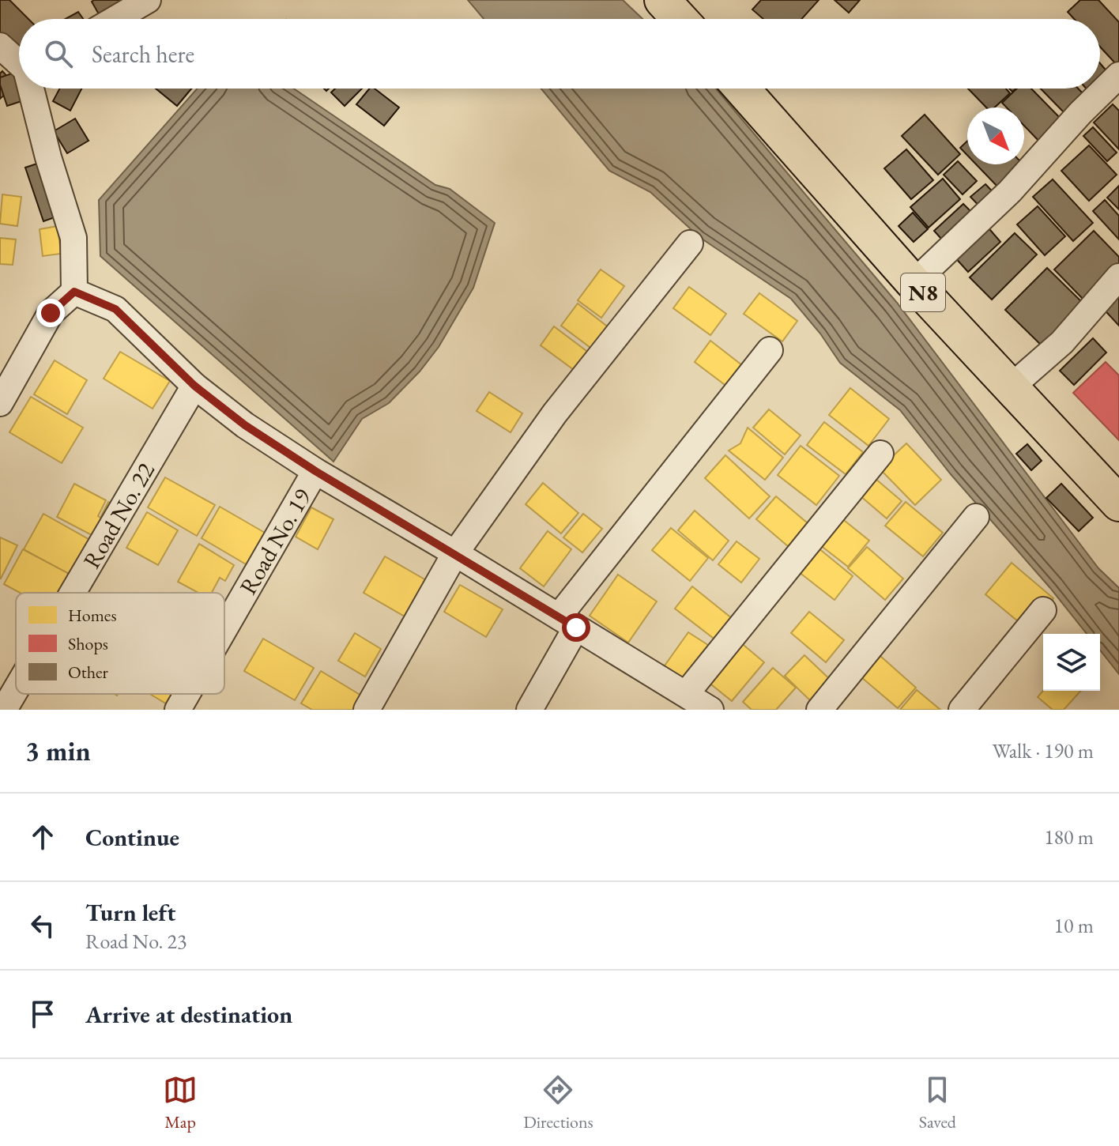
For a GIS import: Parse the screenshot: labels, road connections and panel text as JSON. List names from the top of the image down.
{
  "streets": {
    "highway": ["N8"],
    "street": ["Road No. 22", "Road No. 19"]
  },
  "legend": ["Homes", "Shops", "Other"],
  "north": "bottom right",
  "page": {
    "search": "Search here",
    "heading": ["3 min", "Walk · 190 m"],
    "list": [
      ["Continue", "180 m"],
      ["Turn left", "Road No. 23", "10 m"],
      "Arrive at destination"
    ],
    "nav": ["Map", "Directions", "Saved"]
  }
}
